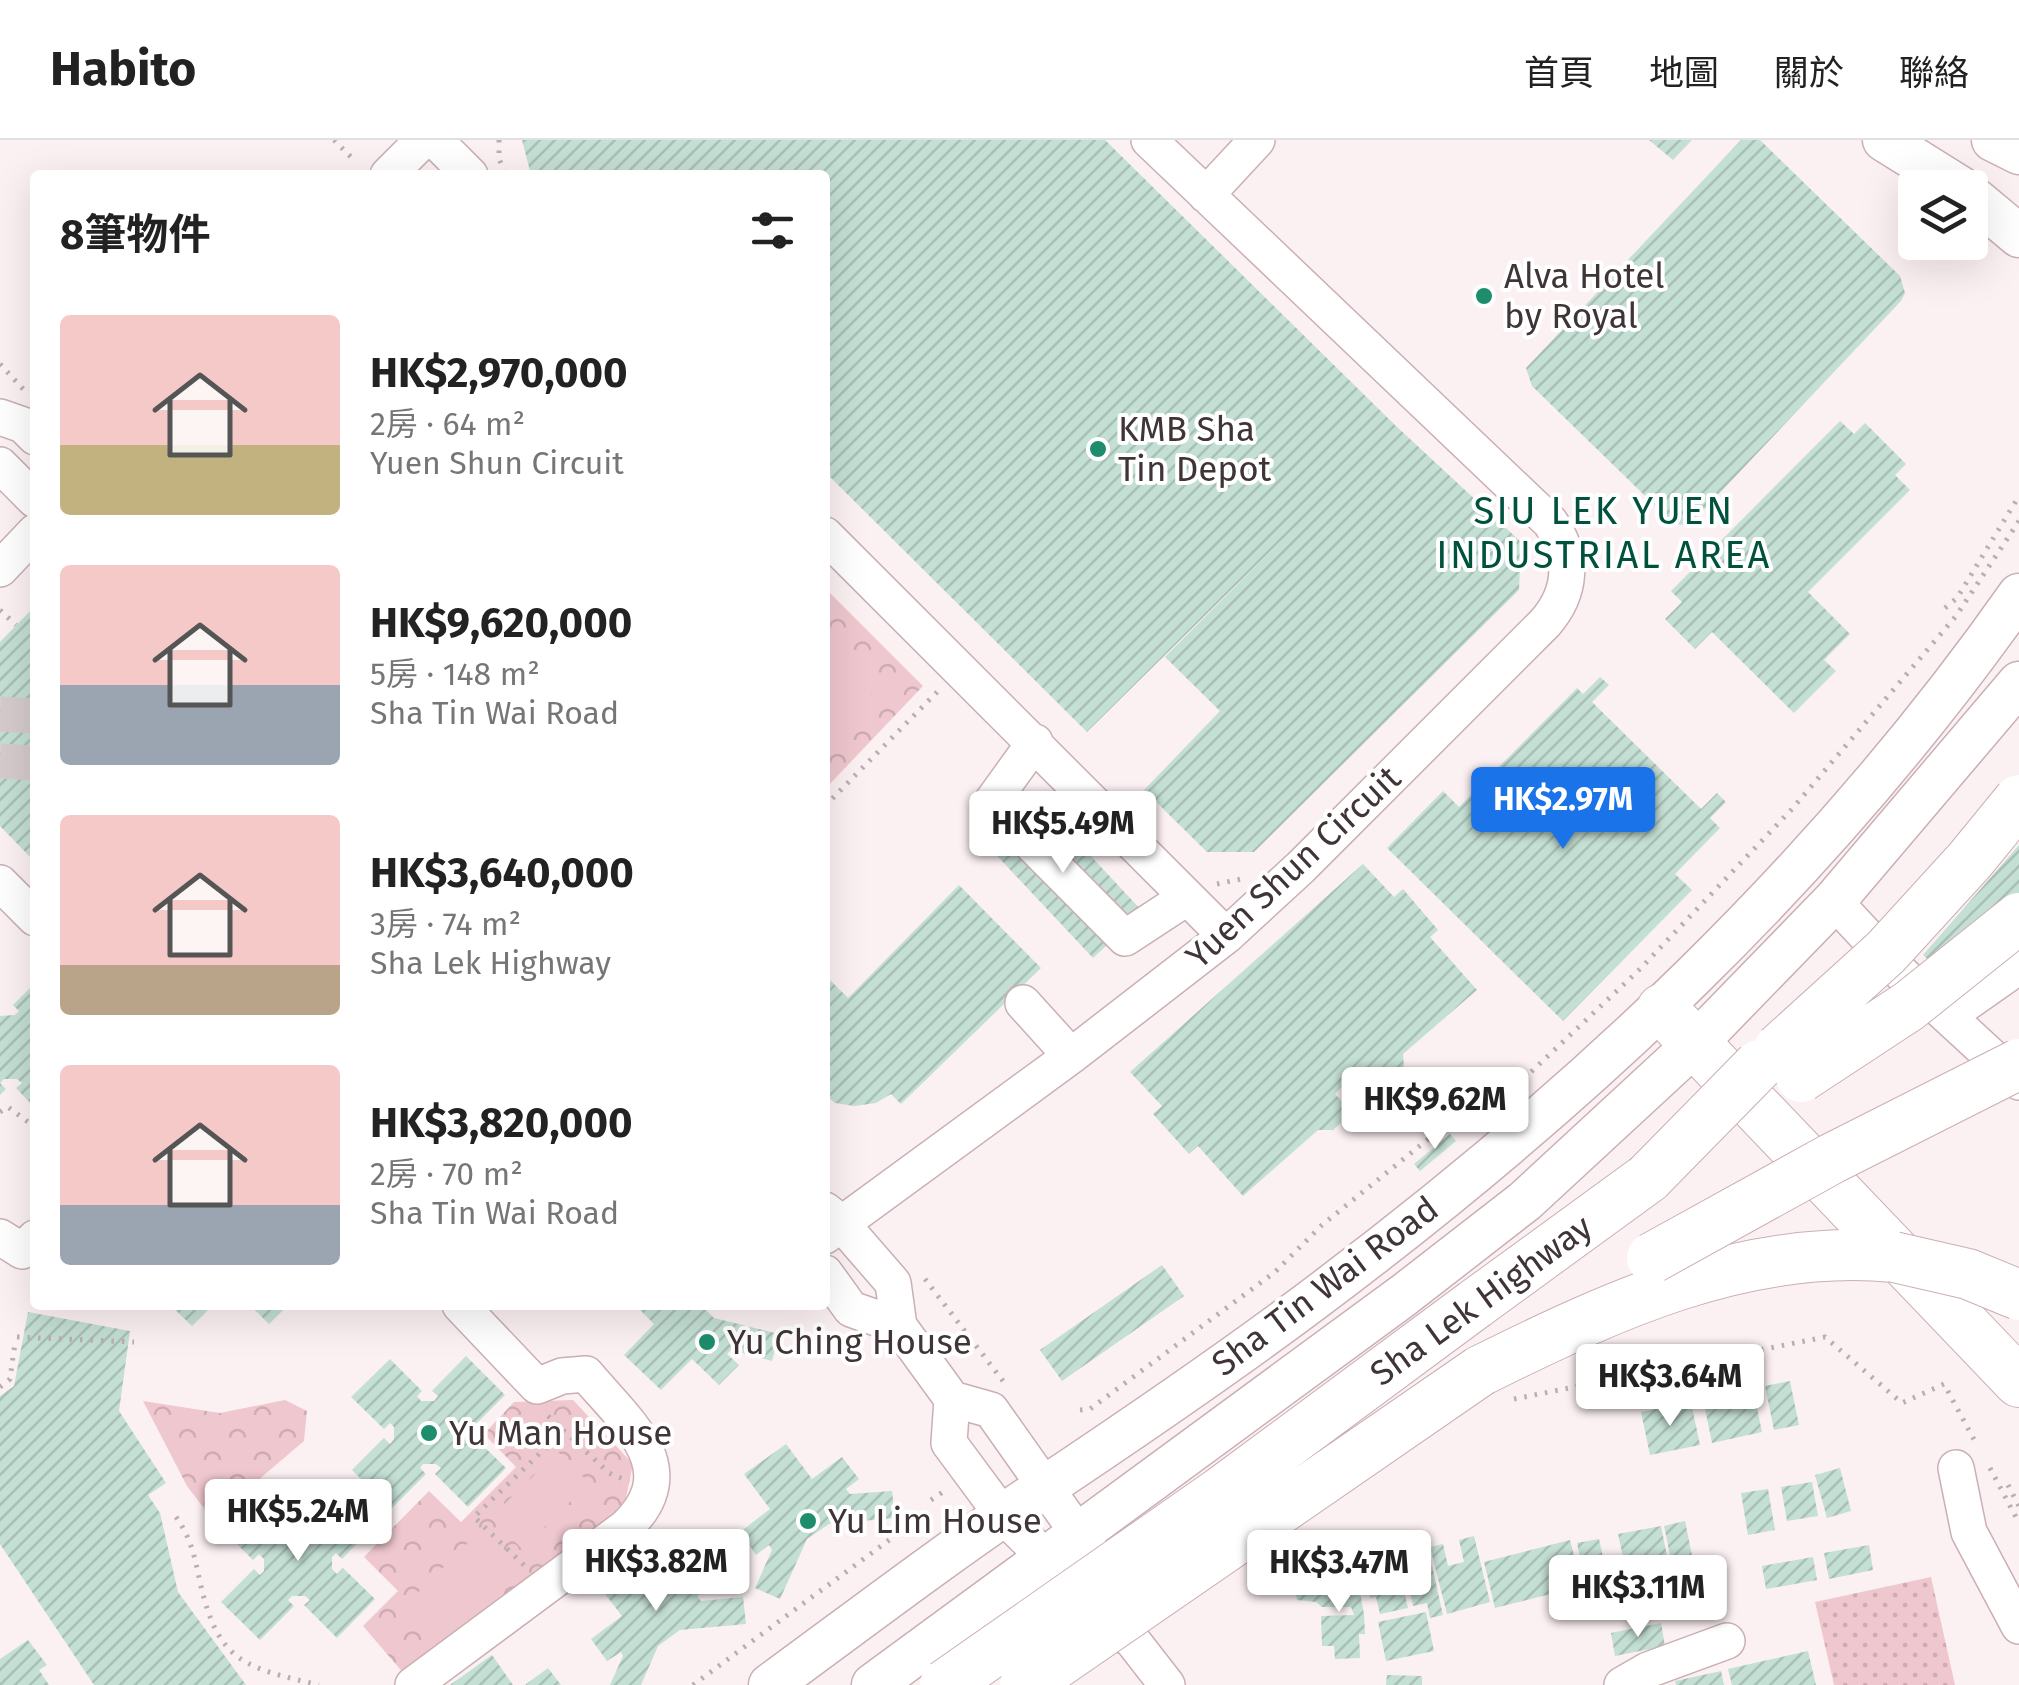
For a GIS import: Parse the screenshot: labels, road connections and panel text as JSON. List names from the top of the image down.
{
  "streets": {
    "highway": ["Sha Lek Highway"],
    "main road": ["Sha Tin Wai Road"],
    "street": ["Yuen Shun Circuit"]
  },
  "districts": ["SIU LEK YUEN INDUSTRIAL AREA"],
  "places": [
    "Alva Hotel by Royal",
    "KMB Sha Tin Depot",
    "Yu Ching House",
    "Yu Man House",
    "Yu Lim House"
  ],
  "page": {
    "header": "Habito",
    "nav": [
      "首頁",
      "地圖",
      "關於",
      "聯絡"
    ],
    "heading": "8筆物件",
    "list": [
      {
        "name": "HK$2,970,000",
        "note": "2房 · 64 m² · Yuen Shun Circuit"
      },
      {
        "name": "HK$9,620,000",
        "note": "5房 · 148 m² · Sha Tin Wai Road"
      },
      {
        "name": "HK$3,640,000",
        "note": "3房 · 74 m² · Sha Lek Highway"
      },
      {
        "name": "HK$3,820,000",
        "note": "2房 · 70 m² · Sha Tin Wai Road"
      }
    ],
    "price": [
      "HK$2.97M",
      "HK$5.49M",
      "HK$9.62M",
      "HK$3.64M",
      "HK$5.24M",
      "HK$3.82M",
      "HK$3.47M",
      "HK$3.11M"
    ]
  }
}
